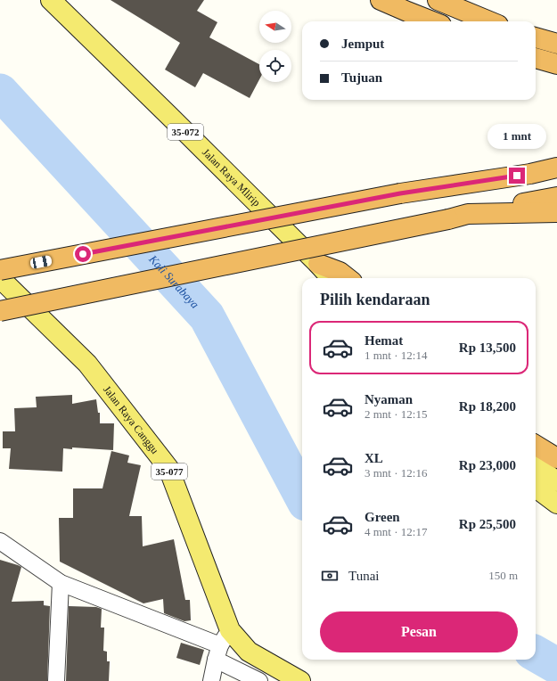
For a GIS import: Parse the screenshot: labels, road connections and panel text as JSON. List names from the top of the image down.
{
  "streets": {
    "main road": [
      "35-072",
      "Jalan Raya Mlirip",
      "Jalan Raya Canggu",
      "35-077"
    ]
  },
  "water": ["Kali Surabaya"],
  "north": "left",
  "page": {
    "banner": ["Jemput", "Tujuan"],
    "bubble": "1 mnt",
    "heading": "Pilih kendaraan",
    "list": [
      {
        "name": "Hemat",
        "note": "1 mnt · 12:14",
        "value": "Rp 13,500"
      },
      {
        "name": "Nyaman",
        "note": "2 mnt · 12:15",
        "value": "Rp 18,200"
      },
      {
        "name": "XL",
        "note": "3 mnt · 12:16",
        "value": "Rp 23,000"
      },
      {
        "name": "Green",
        "note": "4 mnt · 12:17",
        "value": "Rp 25,500"
      }
    ],
    "pay": ["Tunai", "150 m"],
    "buttons": "Pesan"
  }
}
